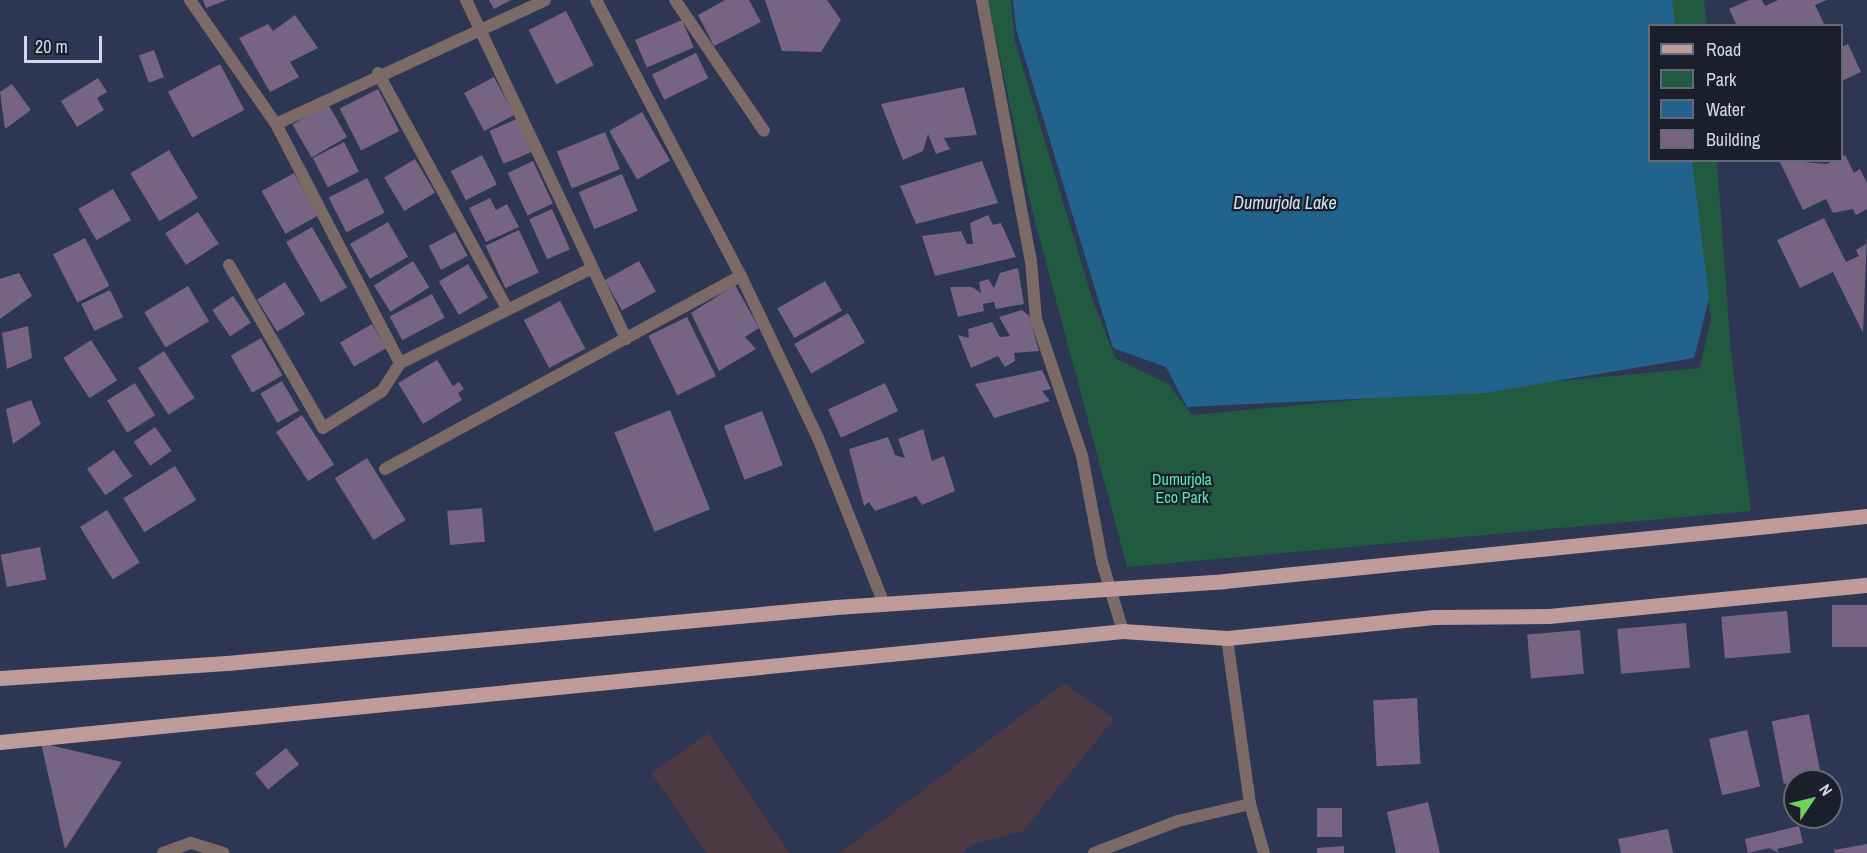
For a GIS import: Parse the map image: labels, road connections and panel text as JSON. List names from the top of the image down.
{
  "water": ["Dumurjola Lake"],
  "parks": ["Dumurjola Eco Park"],
  "legend": [
    "Road",
    "Park",
    "Water",
    "Building"
  ],
  "scale_bar": "20 m",
  "north": "top right"
}
